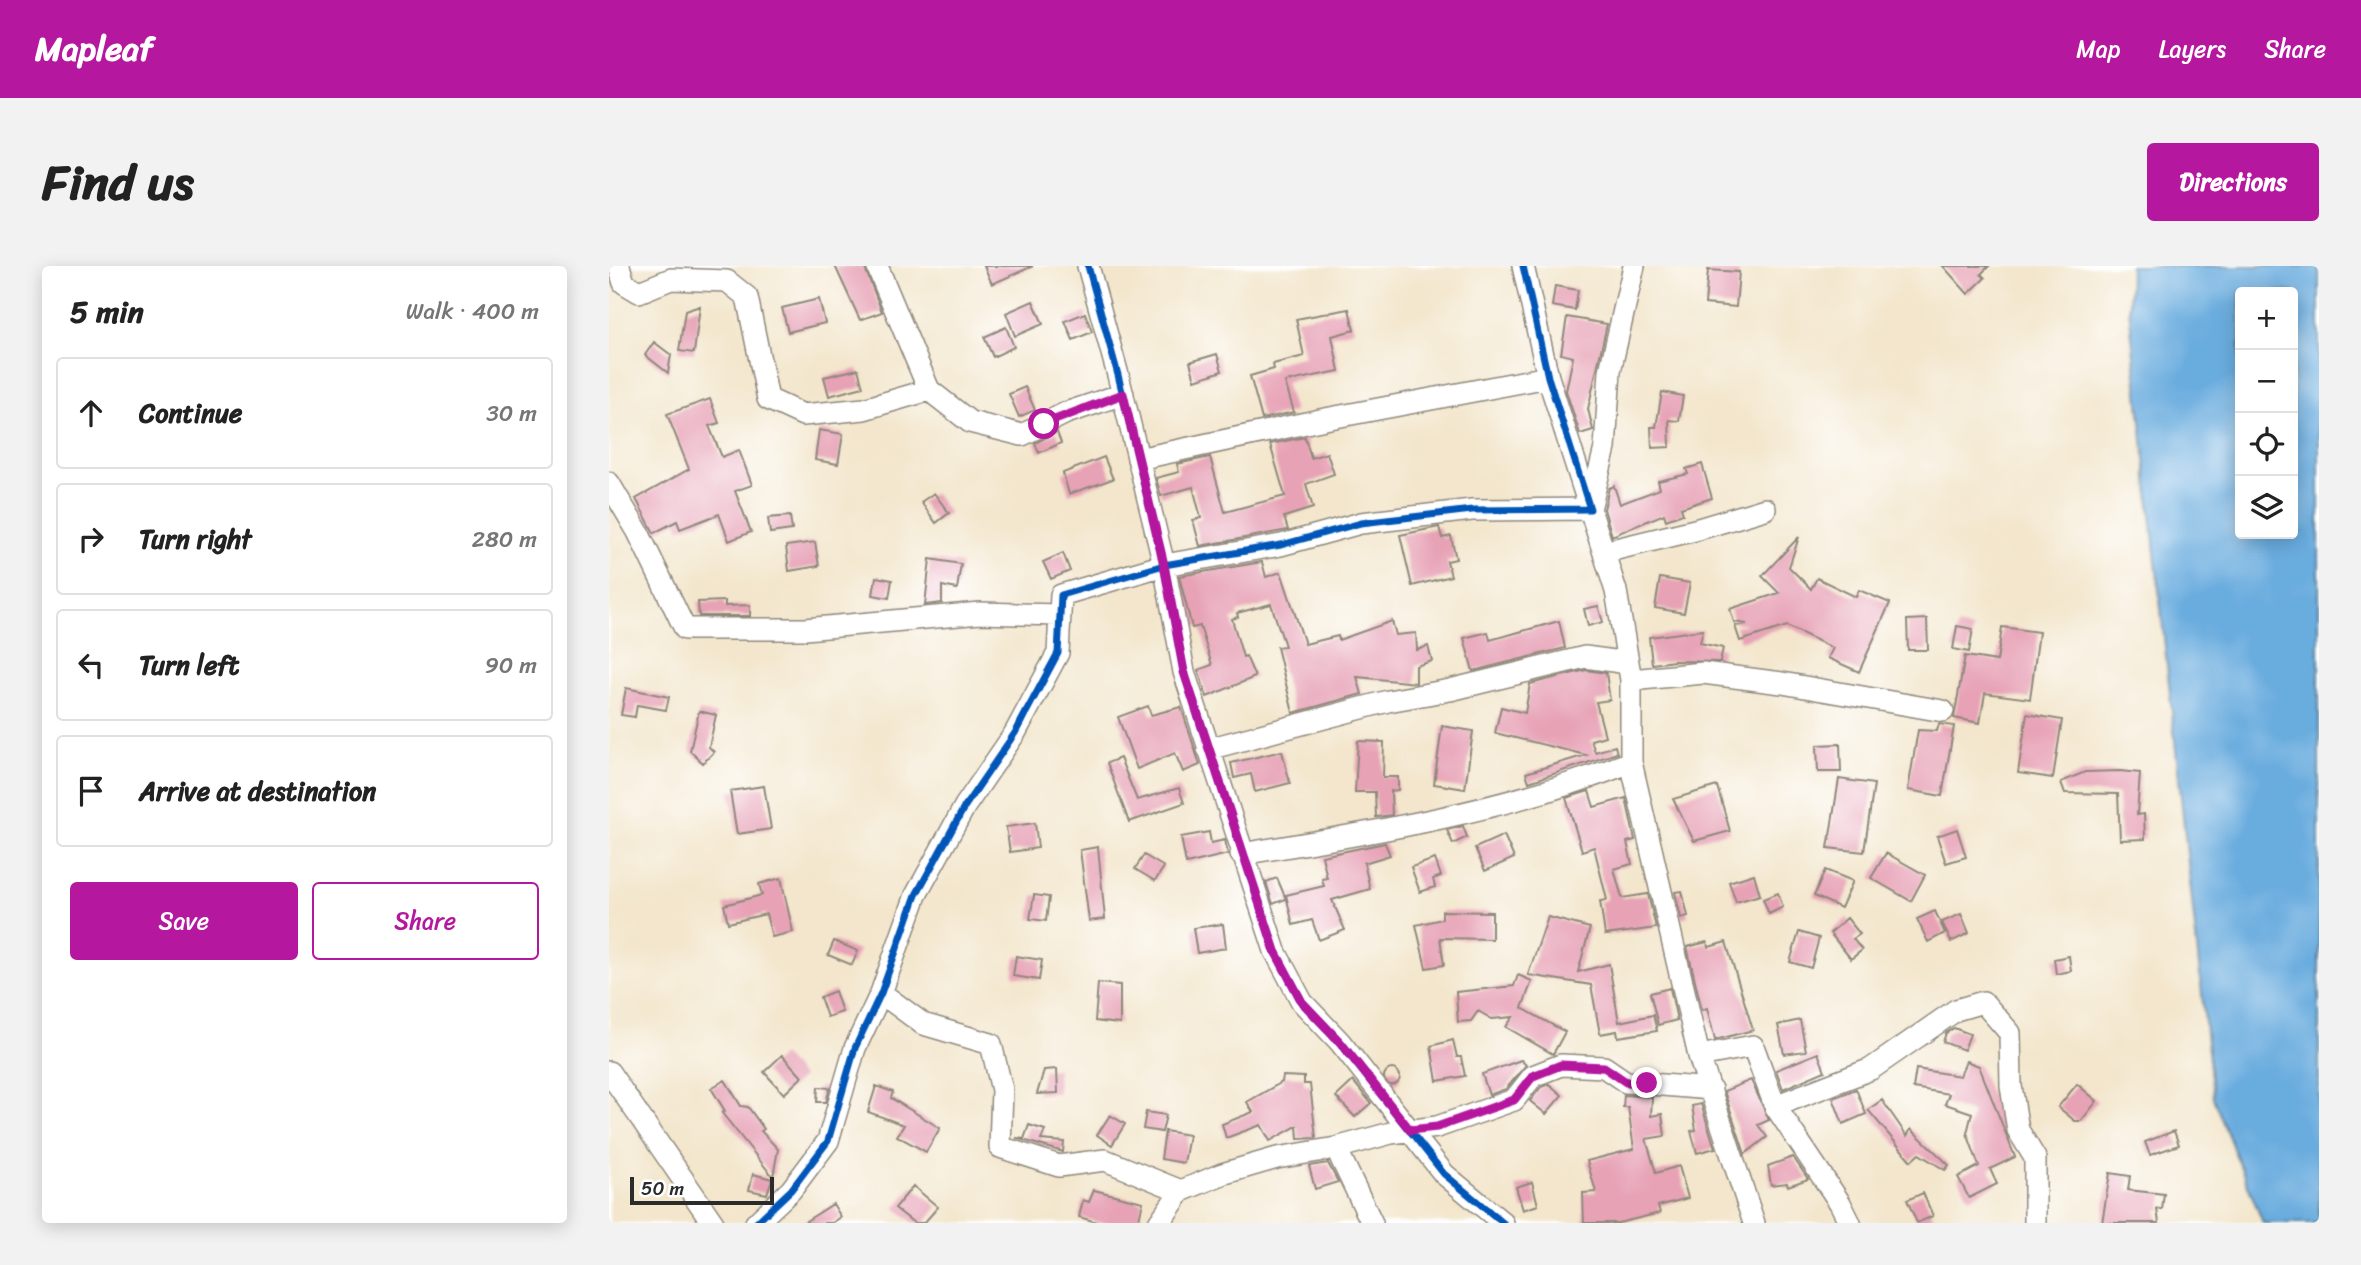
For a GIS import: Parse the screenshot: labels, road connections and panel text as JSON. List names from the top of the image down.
{
  "scale_bar": "50 m",
  "page": {
    "header": "Mapleaf",
    "nav": ["Map", "Layers", "Share"],
    "title": "Find us",
    "buttons": [
      "Directions",
      ["Save", "Share"]
    ],
    "heading": ["5 min", "Walk · 400 m"],
    "map_buttons": ["+", "−"],
    "list": [
      ["Continue", "30 m"],
      ["Turn right", "280 m"],
      ["Turn left", "90 m"],
      "Arrive at destination"
    ],
    "scale": "50 m"
  }
}
